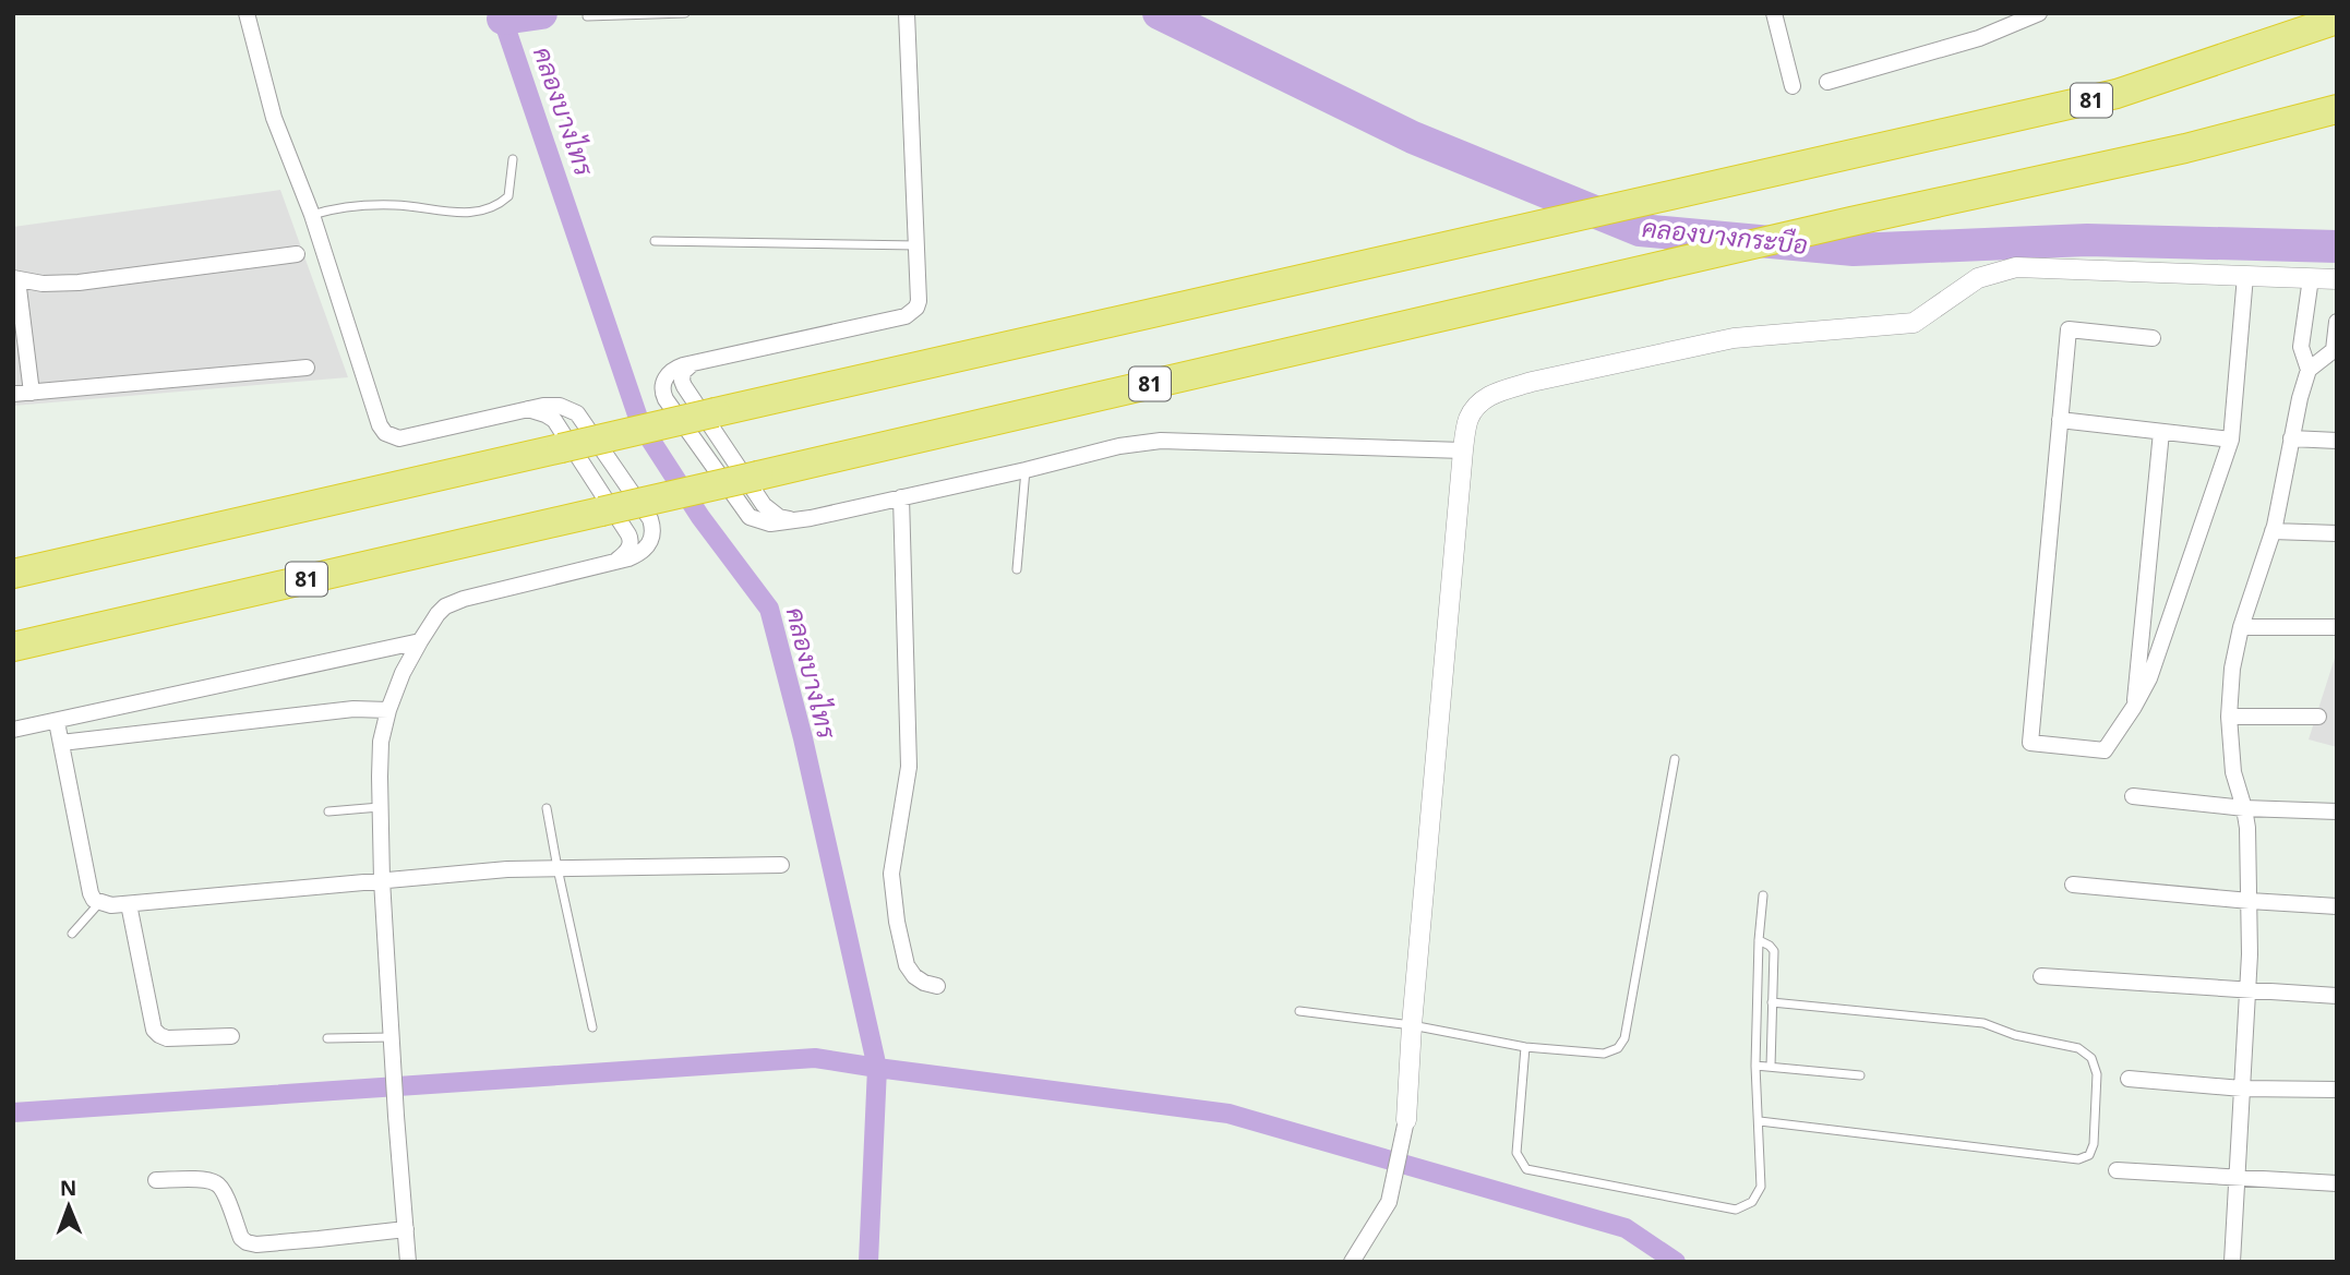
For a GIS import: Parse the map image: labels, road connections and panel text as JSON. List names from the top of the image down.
{
  "streets": {
    "highway": ["81"]
  },
  "water": ["คลองบางไทร", "คลองบางกระบือ"],
  "north": "top"
}
